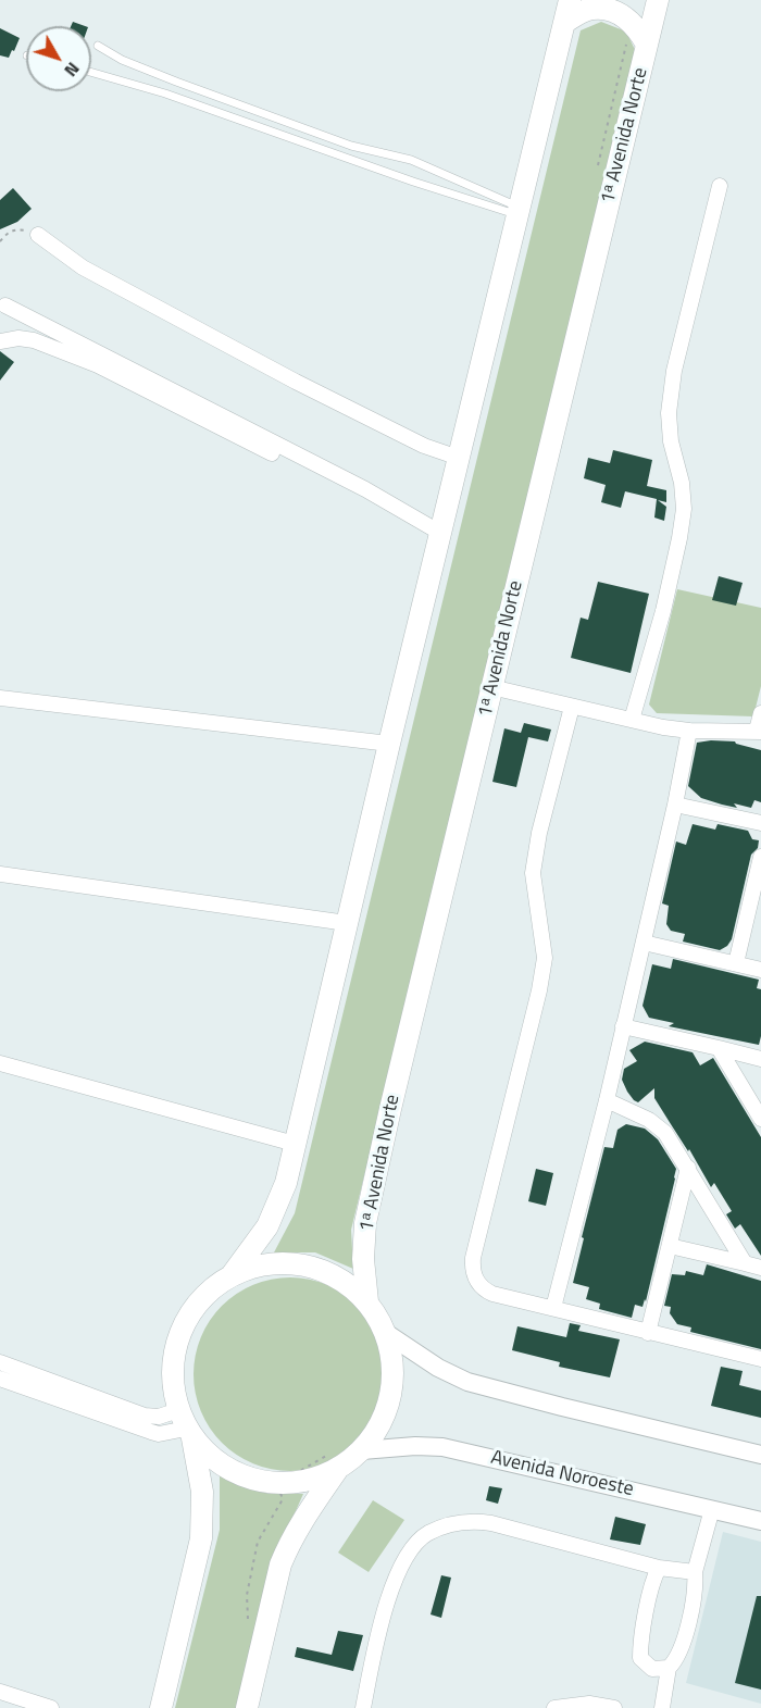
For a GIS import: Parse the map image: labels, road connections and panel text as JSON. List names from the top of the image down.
{
  "streets": {
    "main road": ["1ᵃ Avenida Norte"],
    "street": ["Avenida Noroeste"]
  },
  "crossings": [
    ["1ᵃ Avenida Norte", "Avenida Noroeste"]
  ],
  "north": "bottom right"
}
